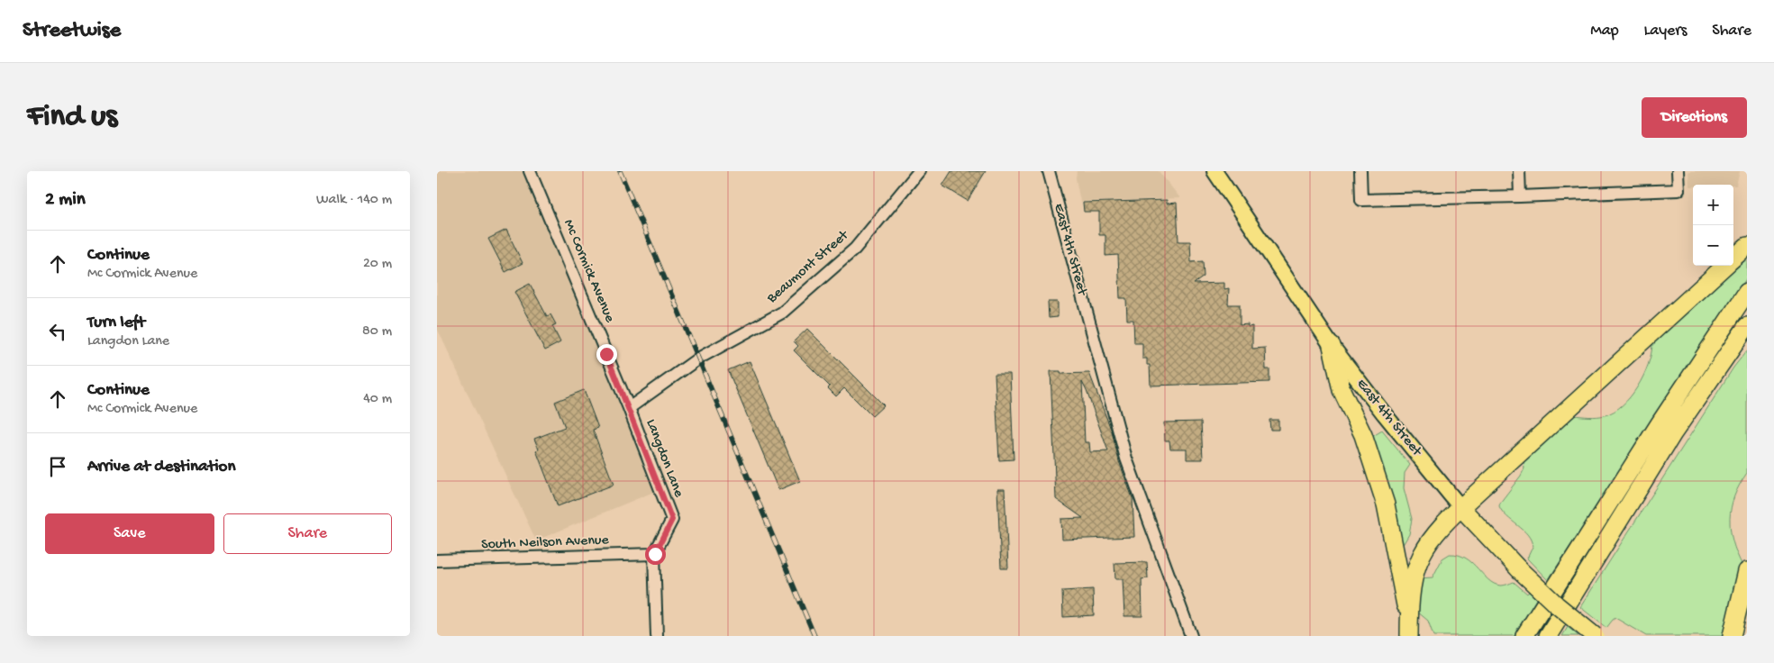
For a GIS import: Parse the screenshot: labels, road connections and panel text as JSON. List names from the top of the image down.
{
  "streets": {
    "highway": ["East 4th Street"],
    "street": [
      "Beaumont Street",
      "Mc Cormick Avenue",
      "Langdon Lane",
      "South Neilson Avenue"
    ]
  },
  "crossings": [
    ["Beaumont Street", "Mc Cormick Avenue"],
    ["Beaumont Street", "Langdon Lane"],
    ["Mc Cormick Avenue", "Langdon Lane"],
    ["Langdon Lane", "South Neilson Avenue"]
  ],
  "page": {
    "header": "Streetwise",
    "nav": ["Map", "Layers", "Share"],
    "buttons": [
      "Directions",
      ["Save", "Share"]
    ],
    "title": "Find us",
    "heading": ["2 min", "Walk · 140 m"],
    "map_buttons": ["+", "−"],
    "list": [
      ["Continue", "Mc Cormick Avenue", "20 m"],
      ["Turn left", "Langdon Lane", "80 m"],
      ["Continue", "Mc Cormick Avenue", "40 m"],
      "Arrive at destination"
    ]
  }
}
